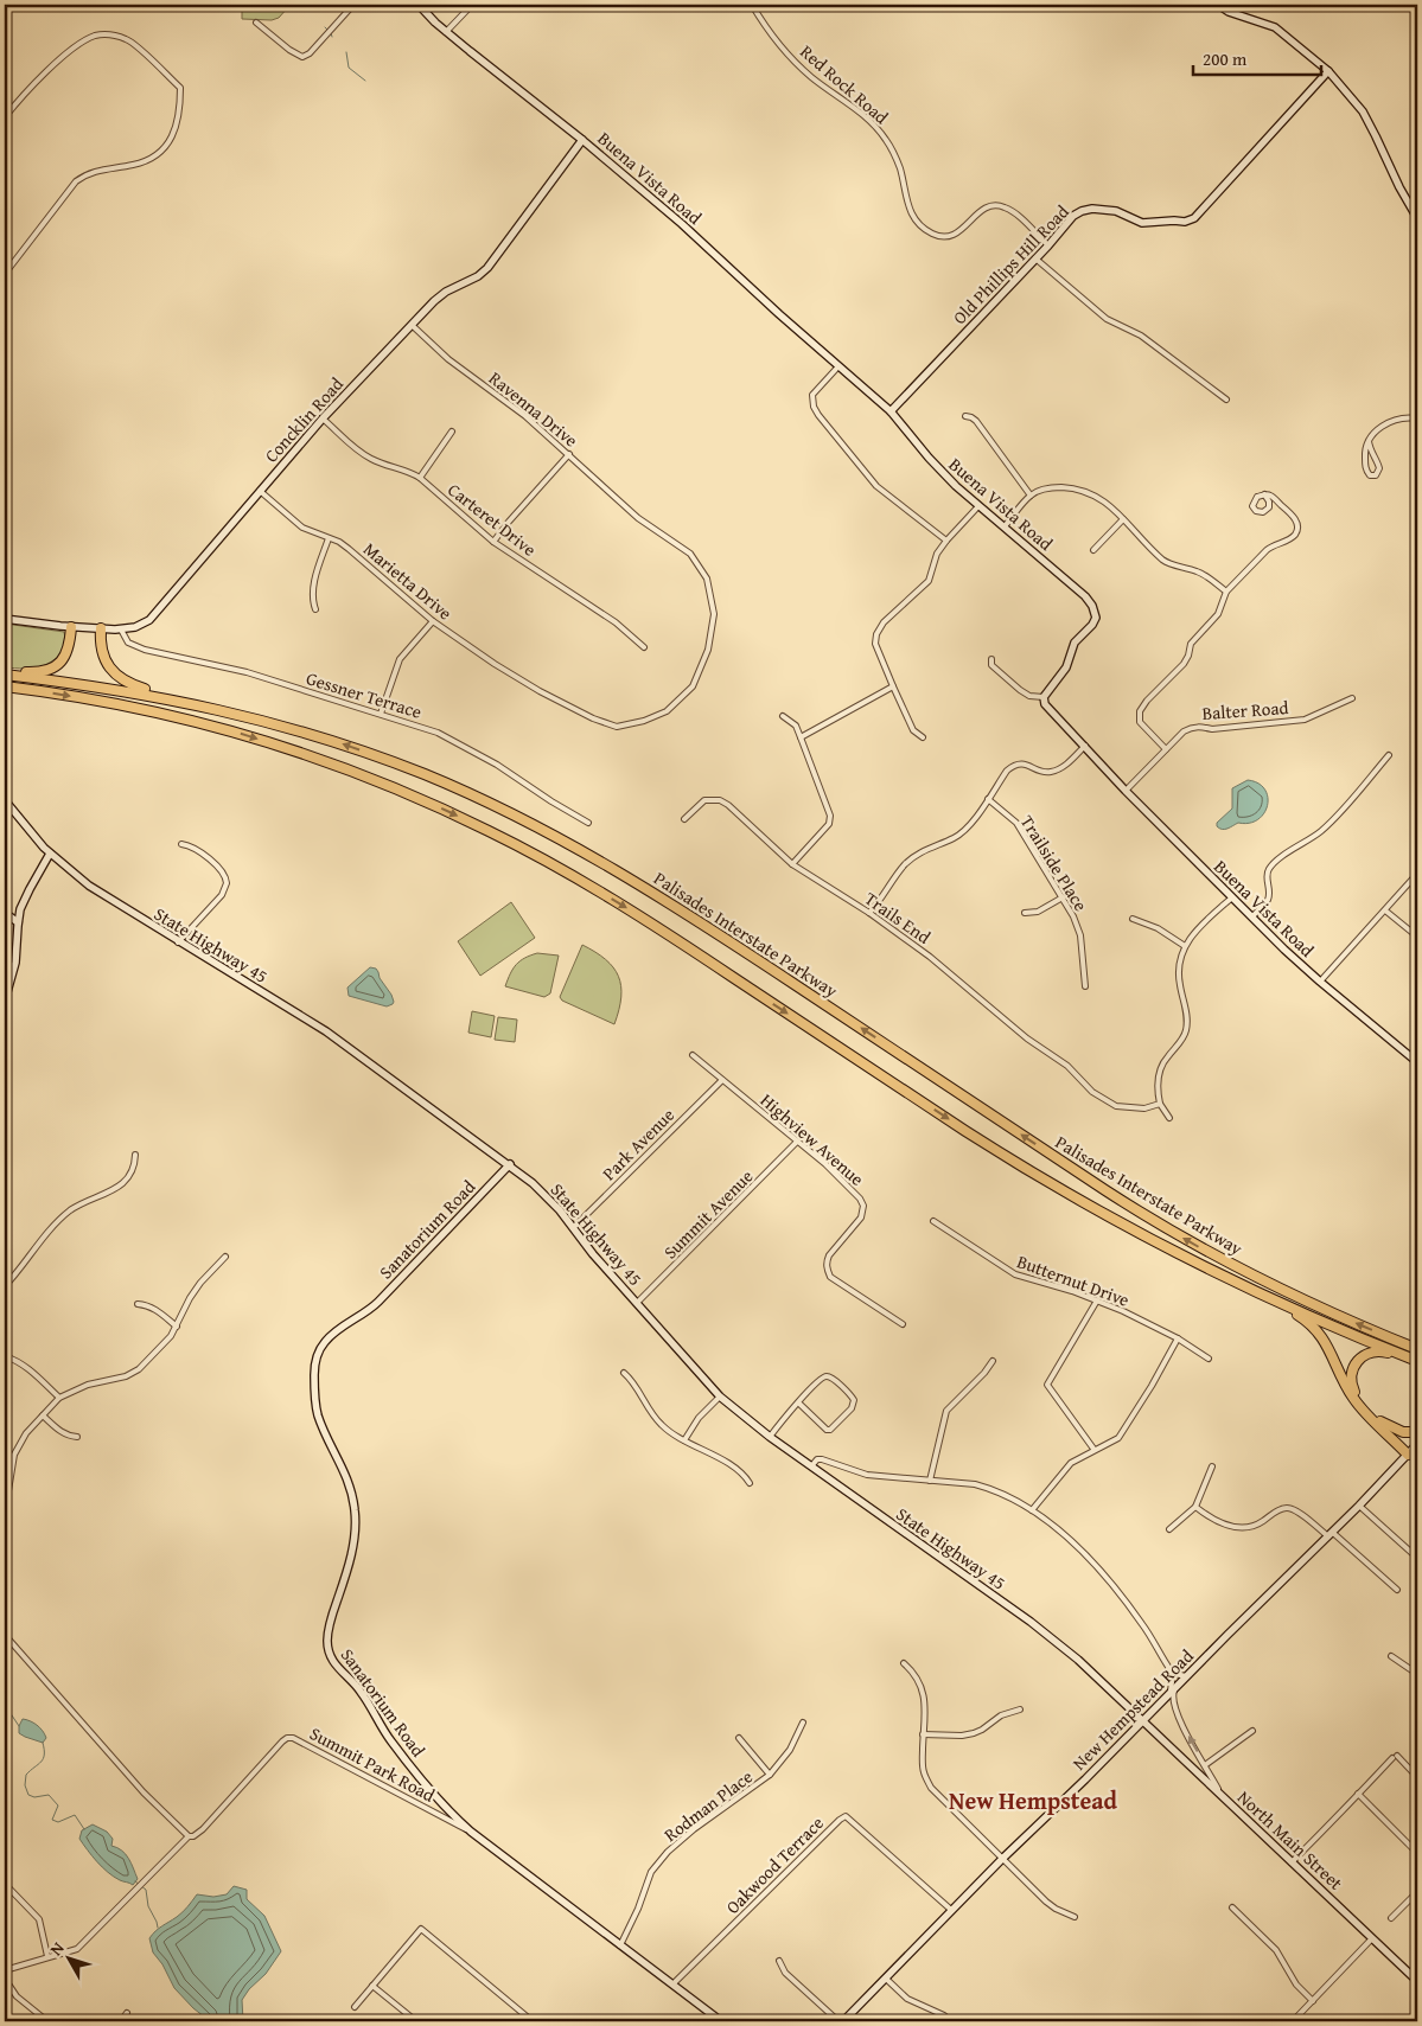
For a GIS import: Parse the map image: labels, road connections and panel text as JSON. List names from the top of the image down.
{
  "streets": {
    "highway": ["Palisades Interstate Parkway"],
    "street": [
      "Red Rock Road",
      "Buena Vista Road",
      "Old Phillips Hill Road",
      "Ravenna Drive",
      "Concklin Road",
      "Carteret Drive",
      "Marietta Drive",
      "Gessner Terrace",
      "Balter Road",
      "Trailside Place",
      "Trails End",
      "State Highway 45",
      "Highview Avenue",
      "Park Avenue",
      "Summit Avenue",
      "Sanatorium Road",
      "Butternut Drive",
      "New Hempstead Road",
      "Summit Park Road",
      "Rodman Place",
      "North Main Street",
      "Oakwood Terrace"
    ]
  },
  "crossings": [
    ["Red Rock Road", "Old Phillips Hill Road"],
    ["Buena Vista Road", "Old Phillips Hill Road"],
    ["Buena Vista Road", "Concklin Road"],
    ["Buena Vista Road", "Balter Road"],
    ["Ravenna Drive", "Concklin Road"],
    ["Ravenna Drive", "Marietta Drive"],
    ["Concklin Road", "Carteret Drive"],
    ["Concklin Road", "Marietta Drive"],
    ["Concklin Road", "Gessner Terrace"],
    ["State Highway 45", "Park Avenue"],
    ["State Highway 45", "Summit Avenue"],
    ["State Highway 45", "Sanatorium Road"],
    ["State Highway 45", "New Hempstead Road"],
    ["State Highway 45", "North Main Street"],
    ["Highview Avenue", "Park Avenue"],
    ["Highview Avenue", "Summit Avenue"],
    ["Sanatorium Road", "Summit Park Road"],
    ["New Hempstead Road", "North Main Street"],
    ["New Hempstead Road", "Oakwood Terrace"],
    ["Summit Park Road", "Rodman Place"],
    ["Summit Park Road", "Oakwood Terrace"]
  ],
  "districts": ["New Hempstead"],
  "scale_bar": "200 m",
  "north": "top left"
}
